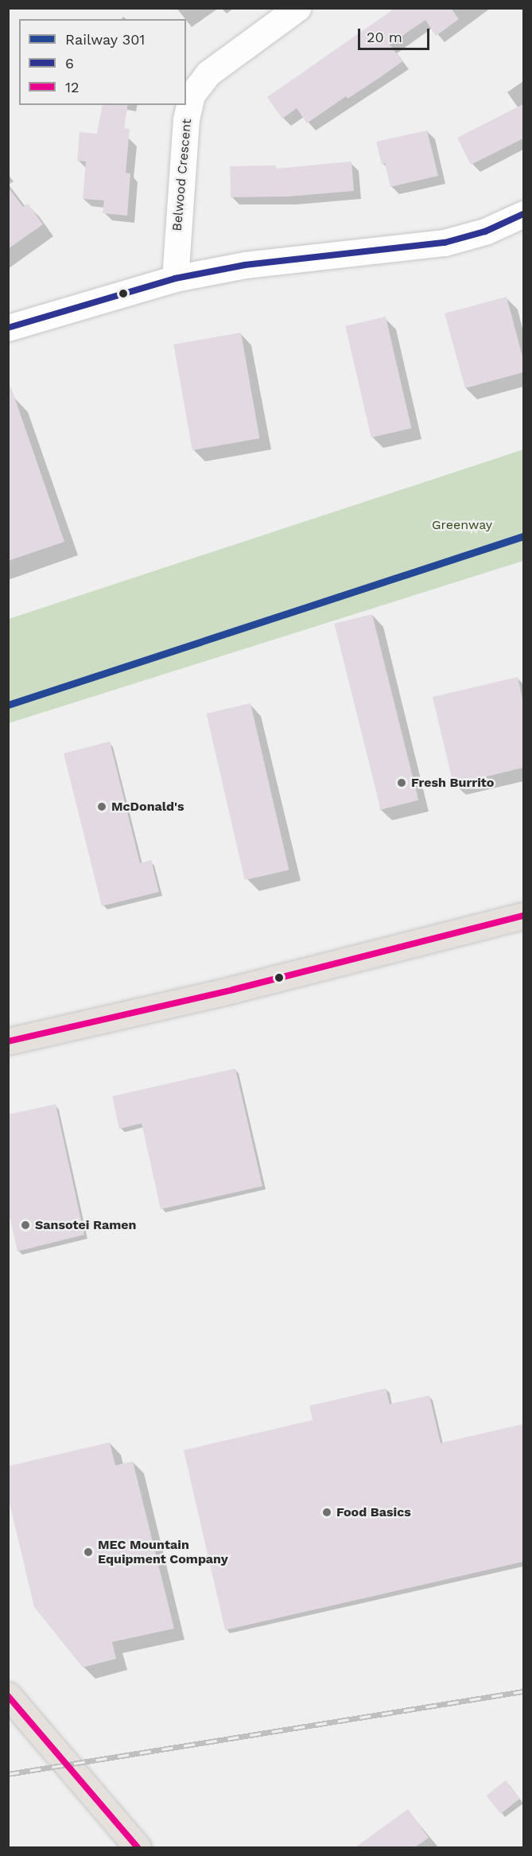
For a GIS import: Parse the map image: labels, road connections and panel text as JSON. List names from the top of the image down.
{
  "streets": {
    "street": ["Belwood Crescent"]
  },
  "parks": ["Greenway"],
  "places": [
    "Fresh Burrito",
    "McDonald's",
    "Sansotei Ramen",
    "Food Basics",
    "MEC Mountain Equipment Company"
  ],
  "lines": ["transit line 6", "rail line 301", "transit line 12"],
  "legend": ["Railway 301", "6", "12"],
  "scale_bar": "20 m"
}
